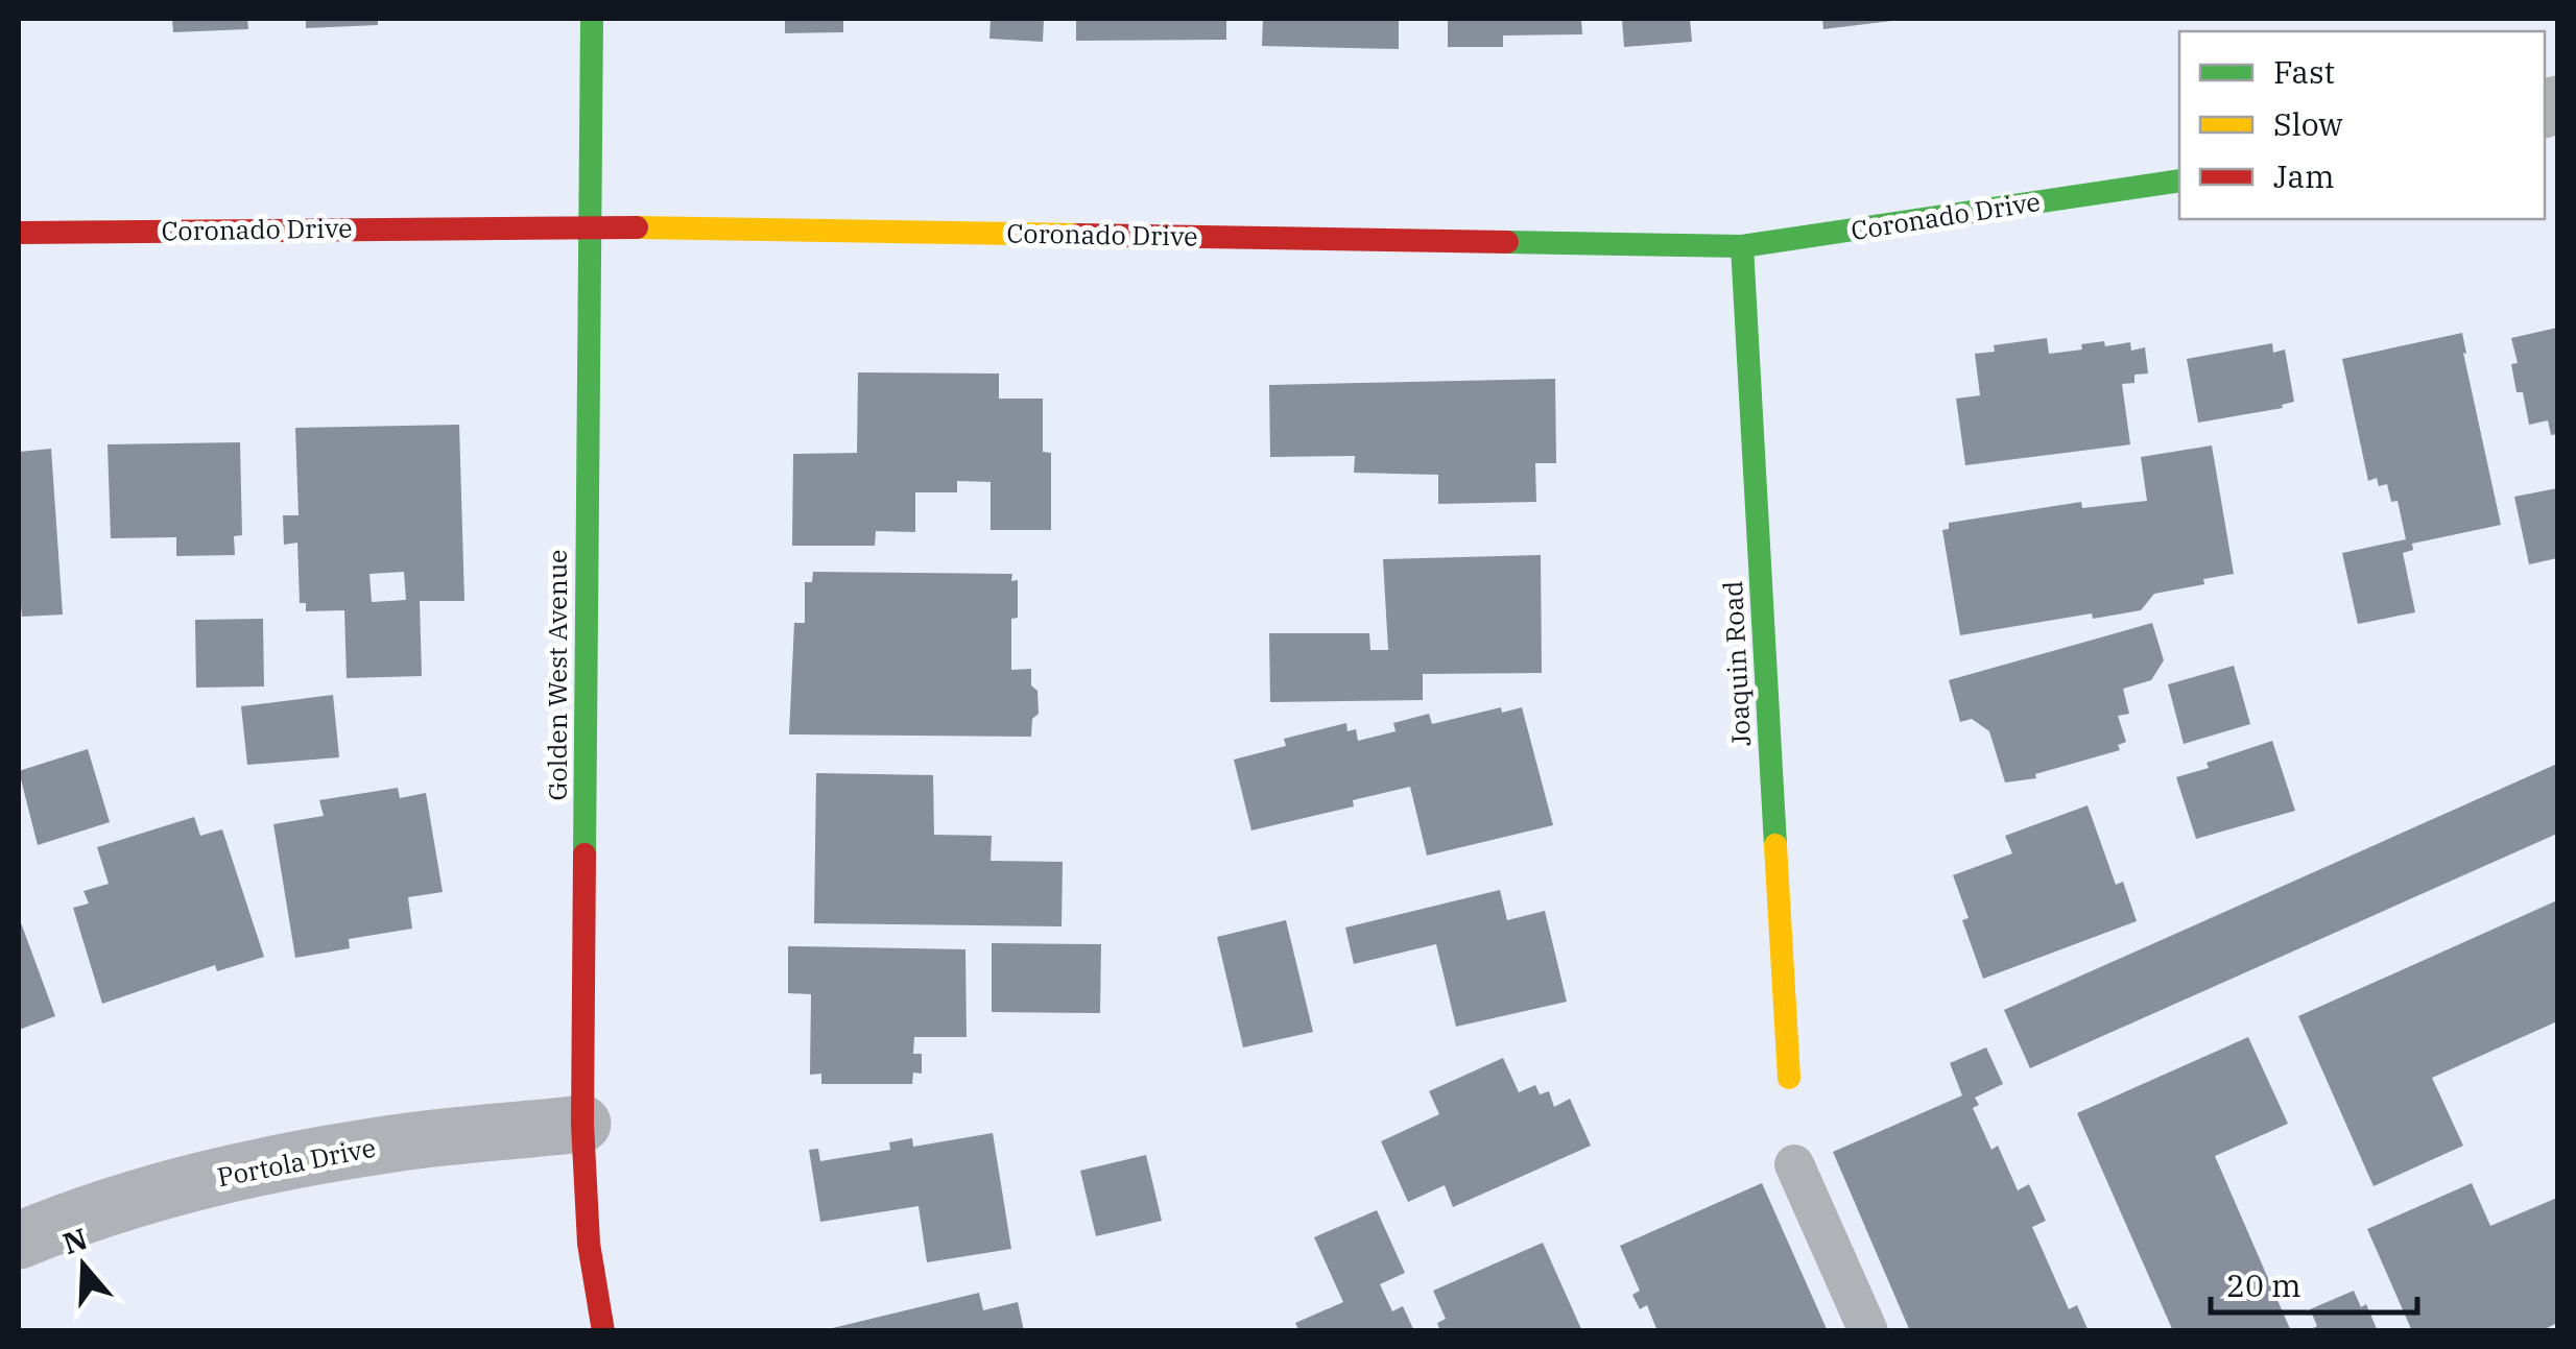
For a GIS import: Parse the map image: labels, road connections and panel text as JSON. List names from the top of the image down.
{
  "streets": {
    "street": [
      "Coronado Drive",
      "Joaquin Road",
      "Golden West Avenue",
      "Portola Drive"
    ]
  },
  "crossings": [
    ["Coronado Drive", "Joaquin Road"],
    ["Coronado Drive", "Golden West Avenue"],
    ["Golden West Avenue", "Portola Drive"]
  ],
  "legend": ["Fast", "Slow", "Jam"],
  "scale_bar": "20 m",
  "north": "top"
}
